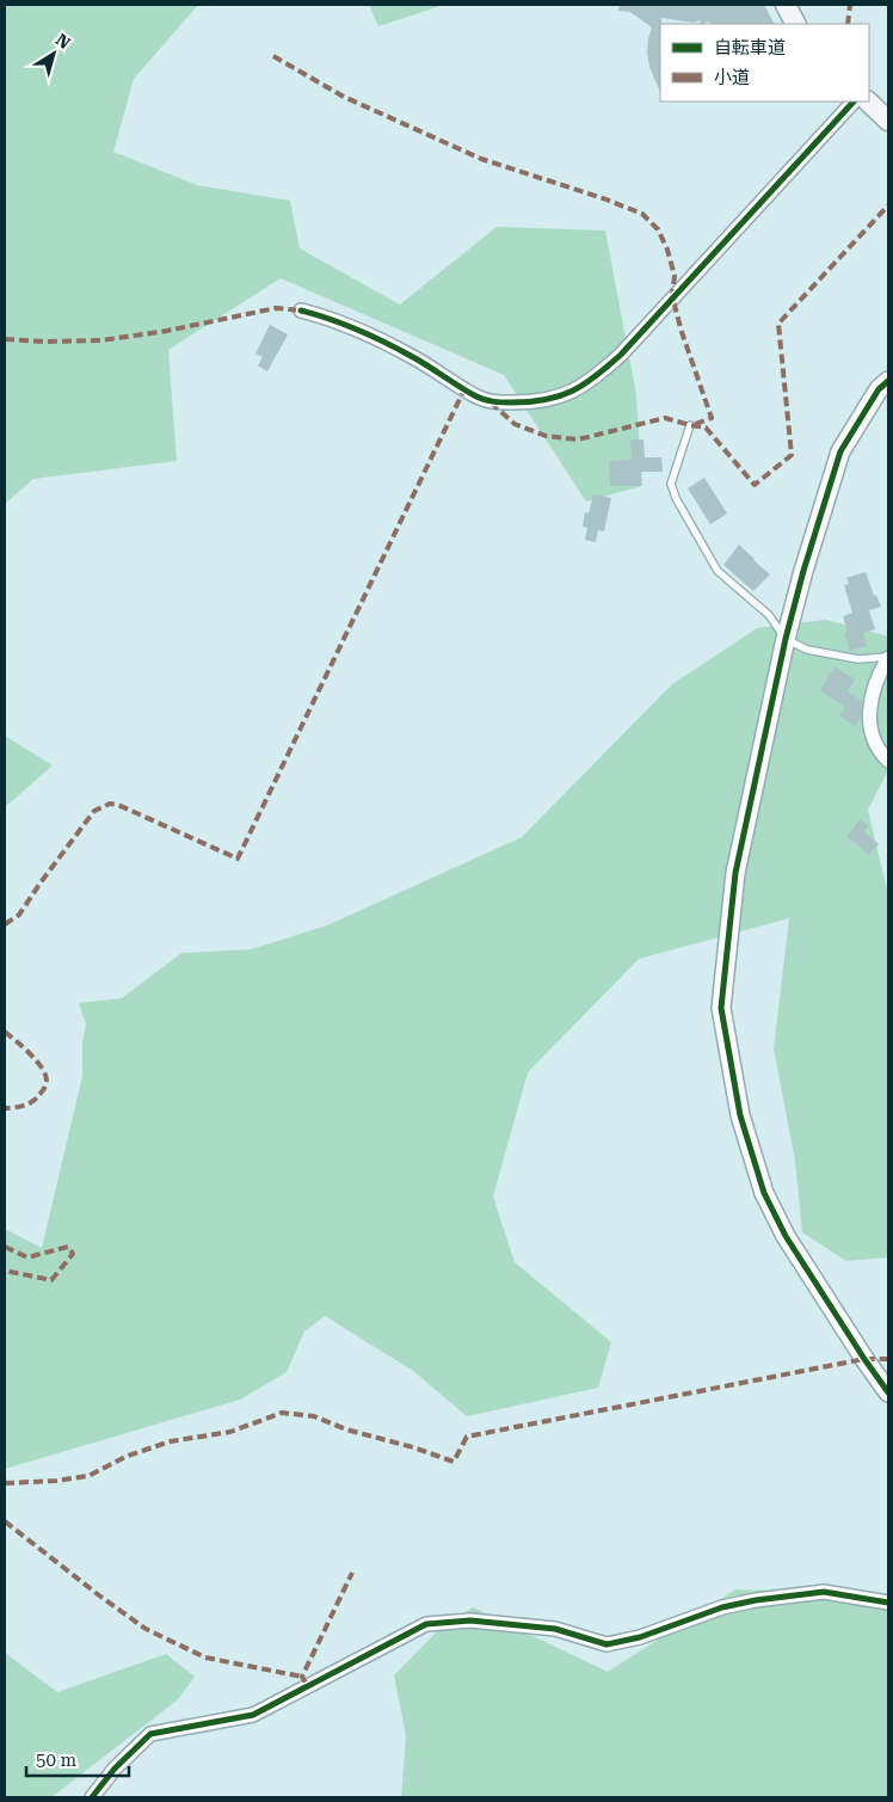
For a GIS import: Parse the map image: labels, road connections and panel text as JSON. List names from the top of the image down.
{
  "legend": ["自転車道", "小道"],
  "scale_bar": "50 m",
  "north": "top right"
}
